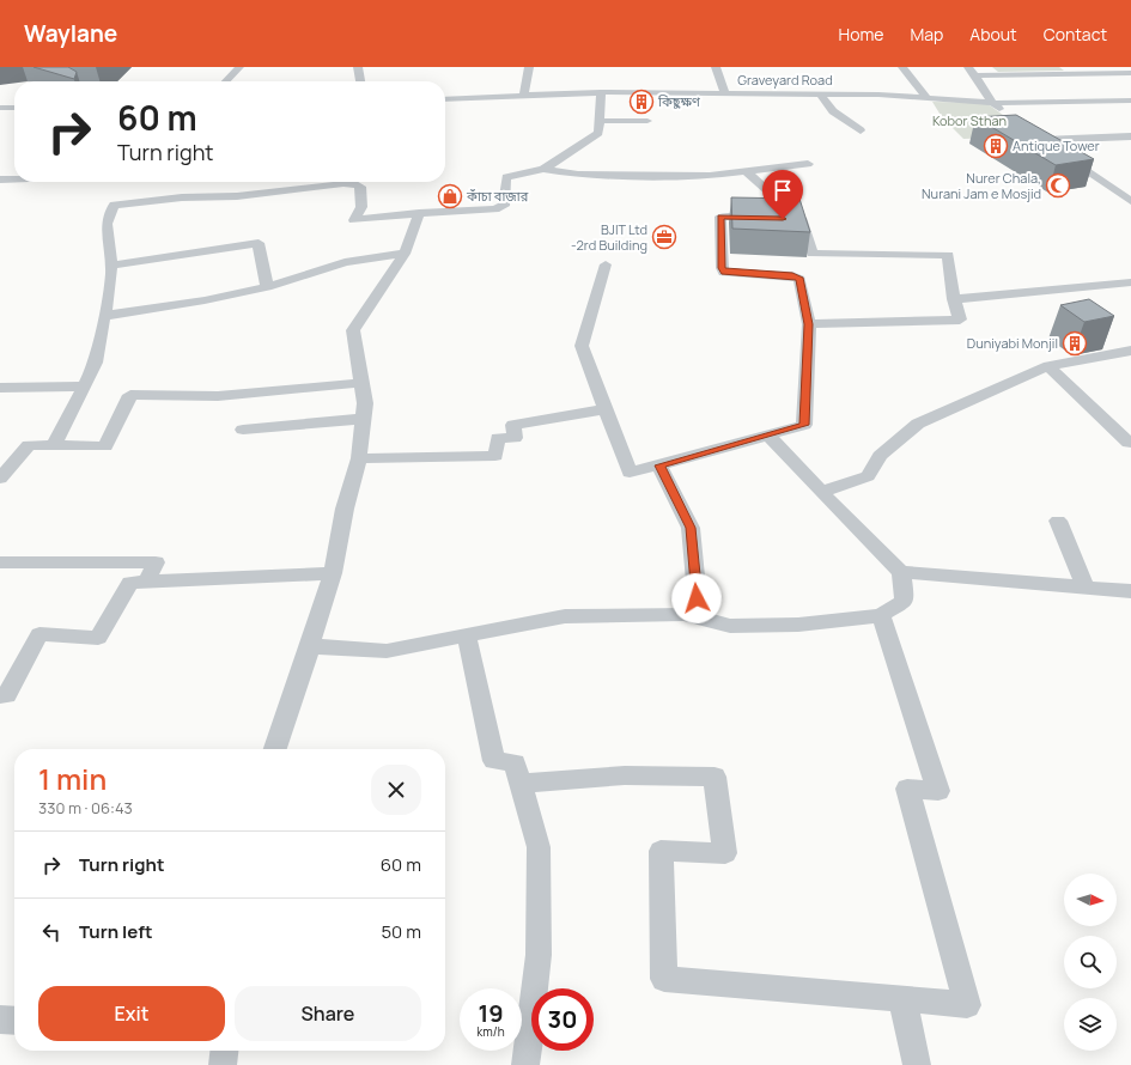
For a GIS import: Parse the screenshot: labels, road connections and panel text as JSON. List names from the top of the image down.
{
  "streets": {
    "street": ["Graveyard Road"]
  },
  "parks": ["Kobor Sthan"],
  "places": {
    "building": ["কিছুক্ষণ", "Antique Tower", "Duniyabi Monjil"],
    "mosque": ["Nurer Chala, Nurani Jam e Mosjid"],
    "shop": ["কাঁচা বাজার"],
    "office": ["BJIT Ltd -2rd Building"]
  },
  "north": "right",
  "page": {
    "header": "Waylane",
    "nav": [
      "Home",
      "Map",
      "About",
      "Contact"
    ],
    "turn": ["60 m", "Turn right"],
    "heading": ["1 min", "330 m · 06:43"],
    "list": [
      {
        "name": "Turn right",
        "value": "60 m"
      },
      {
        "name": "Turn left",
        "value": "50 m"
      }
    ],
    "buttons": ["Exit", "Share"],
    "speed": "19 km/h",
    "limit": "30"
  }
}
